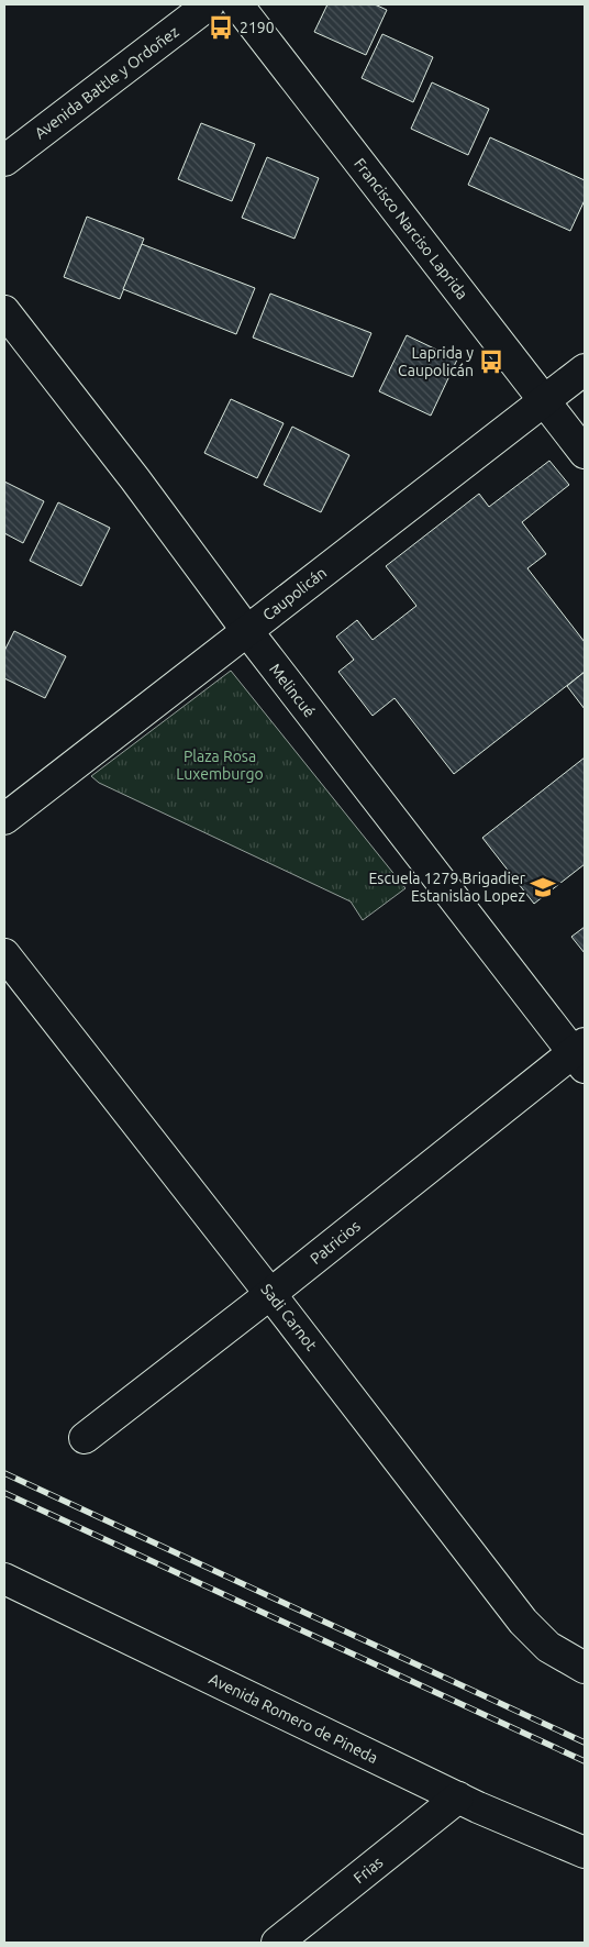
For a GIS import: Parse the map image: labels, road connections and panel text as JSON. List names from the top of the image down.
{
  "streets": {
    "street": [
      "Avenida Battle y Ordoñez",
      "Francisco Narciso Laprida",
      "Caupolicán",
      "Melincué",
      "Patricios",
      "Sadi Carnot",
      "Avenida Romero de Pineda",
      "Frias"
    ]
  },
  "crossings": [
    ["Francisco Narciso Laprida", "Caupolicán"],
    ["Caupolicán", "Melincué"],
    ["Melincué", "Patricios"],
    ["Patricios", "Sadi Carnot"],
    ["Avenida Romero de Pineda", "Frias"]
  ],
  "parks": ["Plaza Rosa Luxemburgo"],
  "places": {
    "bus stop": ["2190", "Laprida y Caupolicán"],
    "school or university": ["Escuela 1279 Brigadier Estanislao Lopez"]
  }
}
